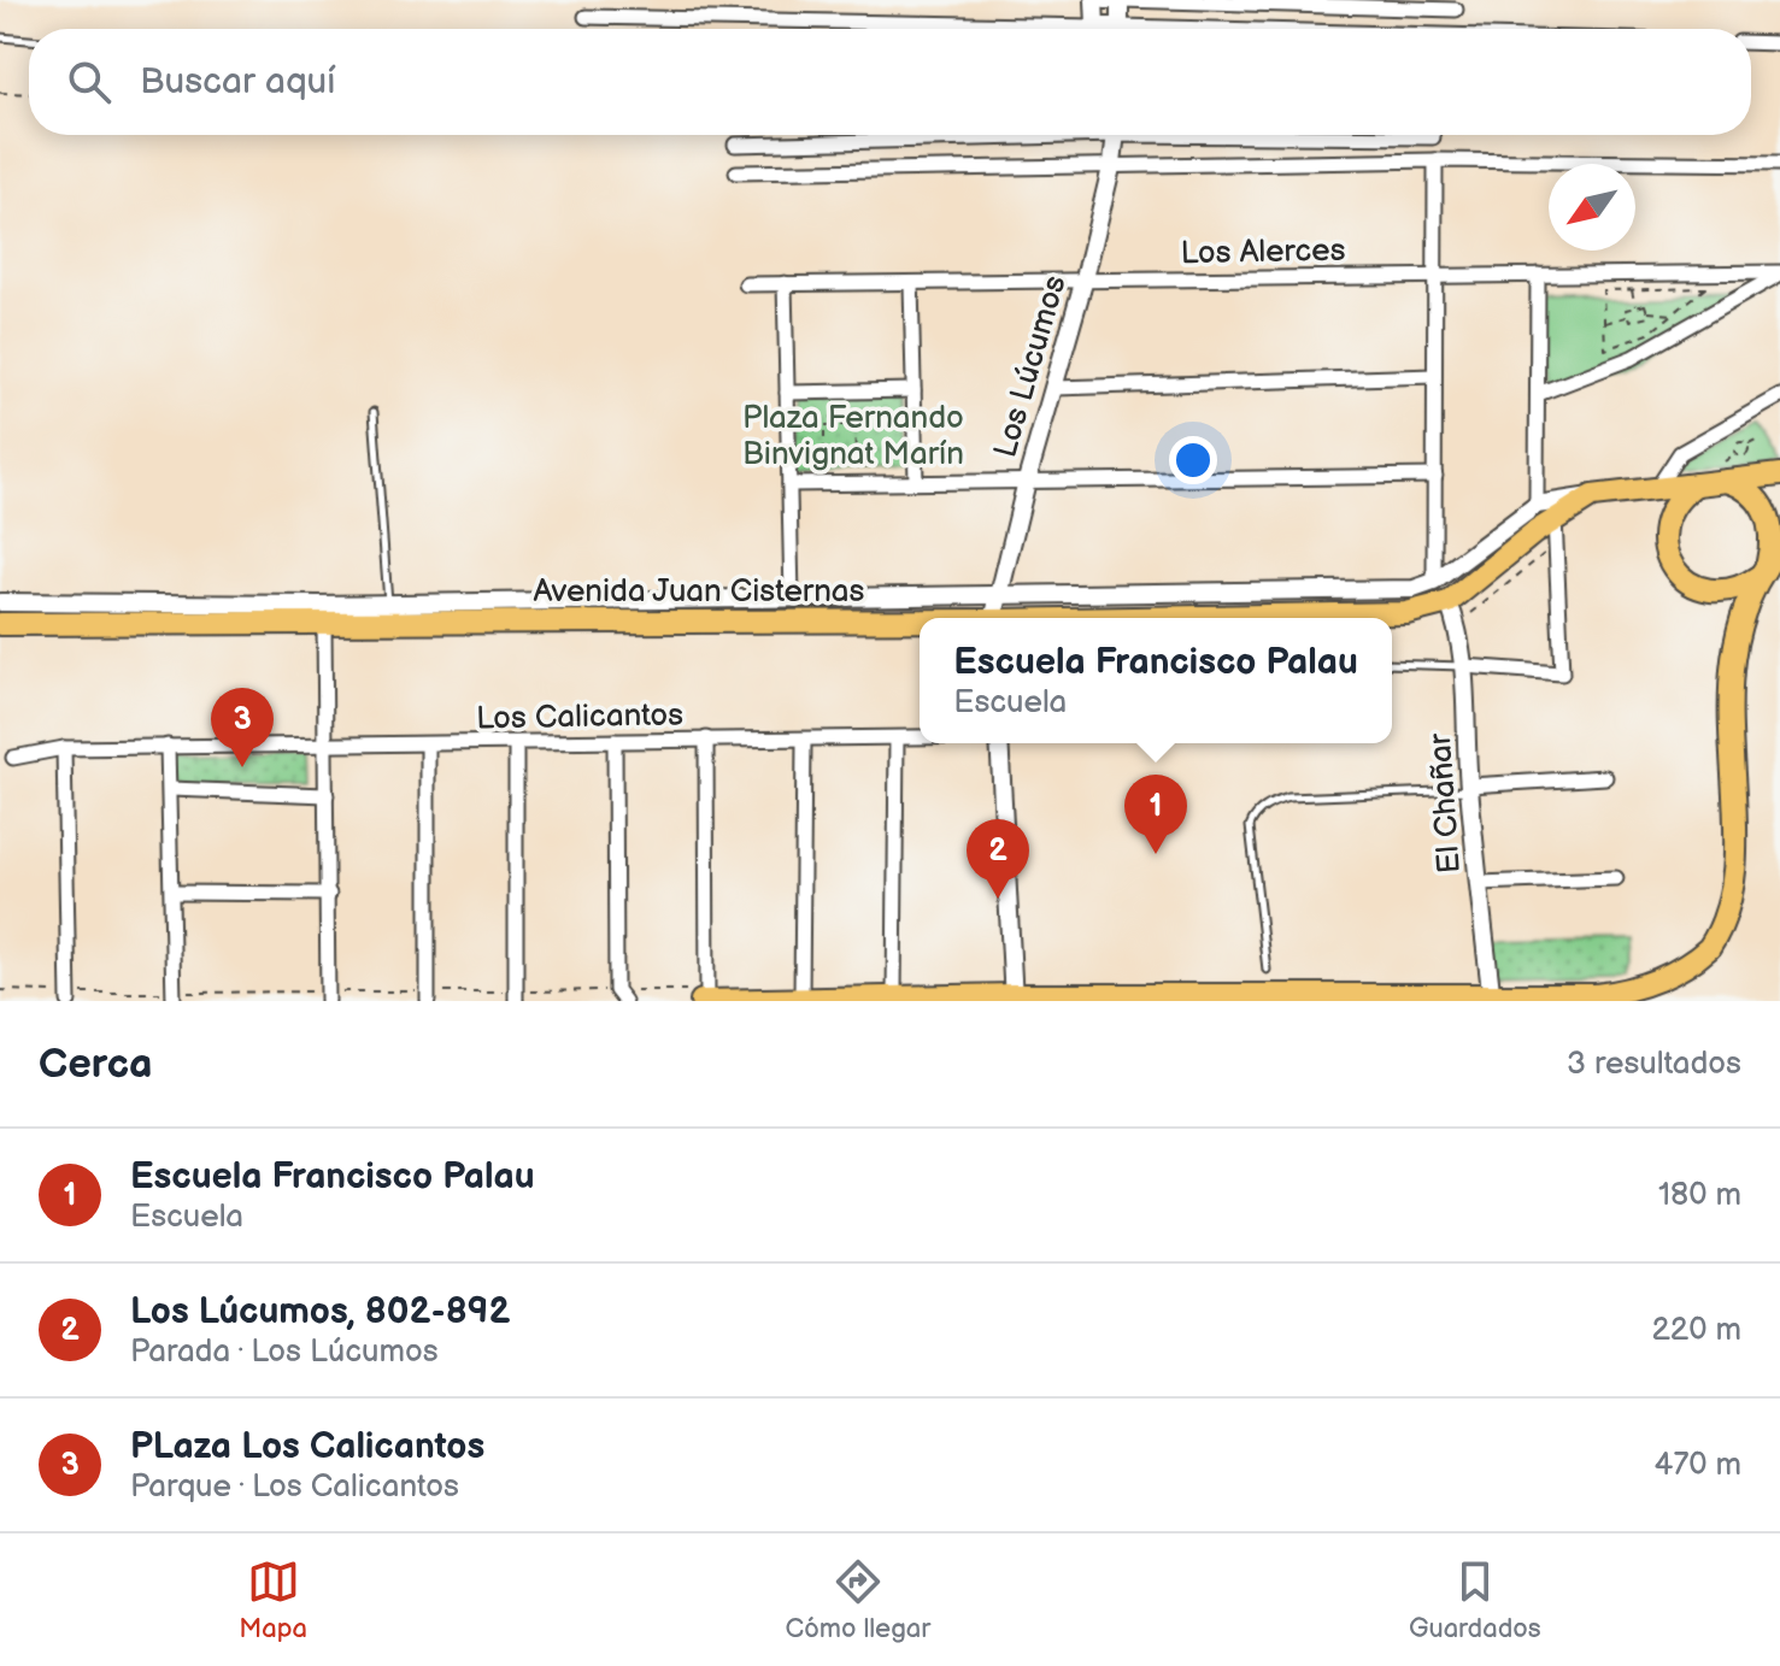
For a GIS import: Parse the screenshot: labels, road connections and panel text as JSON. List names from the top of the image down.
{
  "streets": {
    "main road": ["Avenida Juan Cisternas"],
    "street": [
      "Los Alerces",
      "Los Lúcumos",
      "Los Calicantos",
      "El Chañar"
    ]
  },
  "crossings": [
    ["Los Alerces", "Los Lúcumos"],
    ["Los Lúcumos", "Avenida Juan Cisternas"],
    ["Avenida Juan Cisternas", "El Chañar"]
  ],
  "parks": ["Plaza Fernando Binvignat Marín"],
  "north": "bottom left",
  "page": {
    "search": "Buscar aquí",
    "popup": ["Escuela Francisco Palau", "Escuela"],
    "pins": ["3", "1", "2"],
    "heading": ["Cerca", "3 resultados"],
    "list": [
      {
        "mark": "1",
        "name": "Escuela Francisco Palau",
        "note": "Escuela",
        "value": "180 m"
      },
      {
        "mark": "2",
        "name": "Los Lúcumos, 802-892",
        "note": "Parada · Los Lúcumos",
        "value": "220 m"
      },
      {
        "mark": "3",
        "name": "PLaza Los Calicantos",
        "note": "Parque · Los Calicantos",
        "value": "470 m"
      }
    ],
    "nav": ["Mapa", "Cómo llegar", "Guardados"]
  }
}
